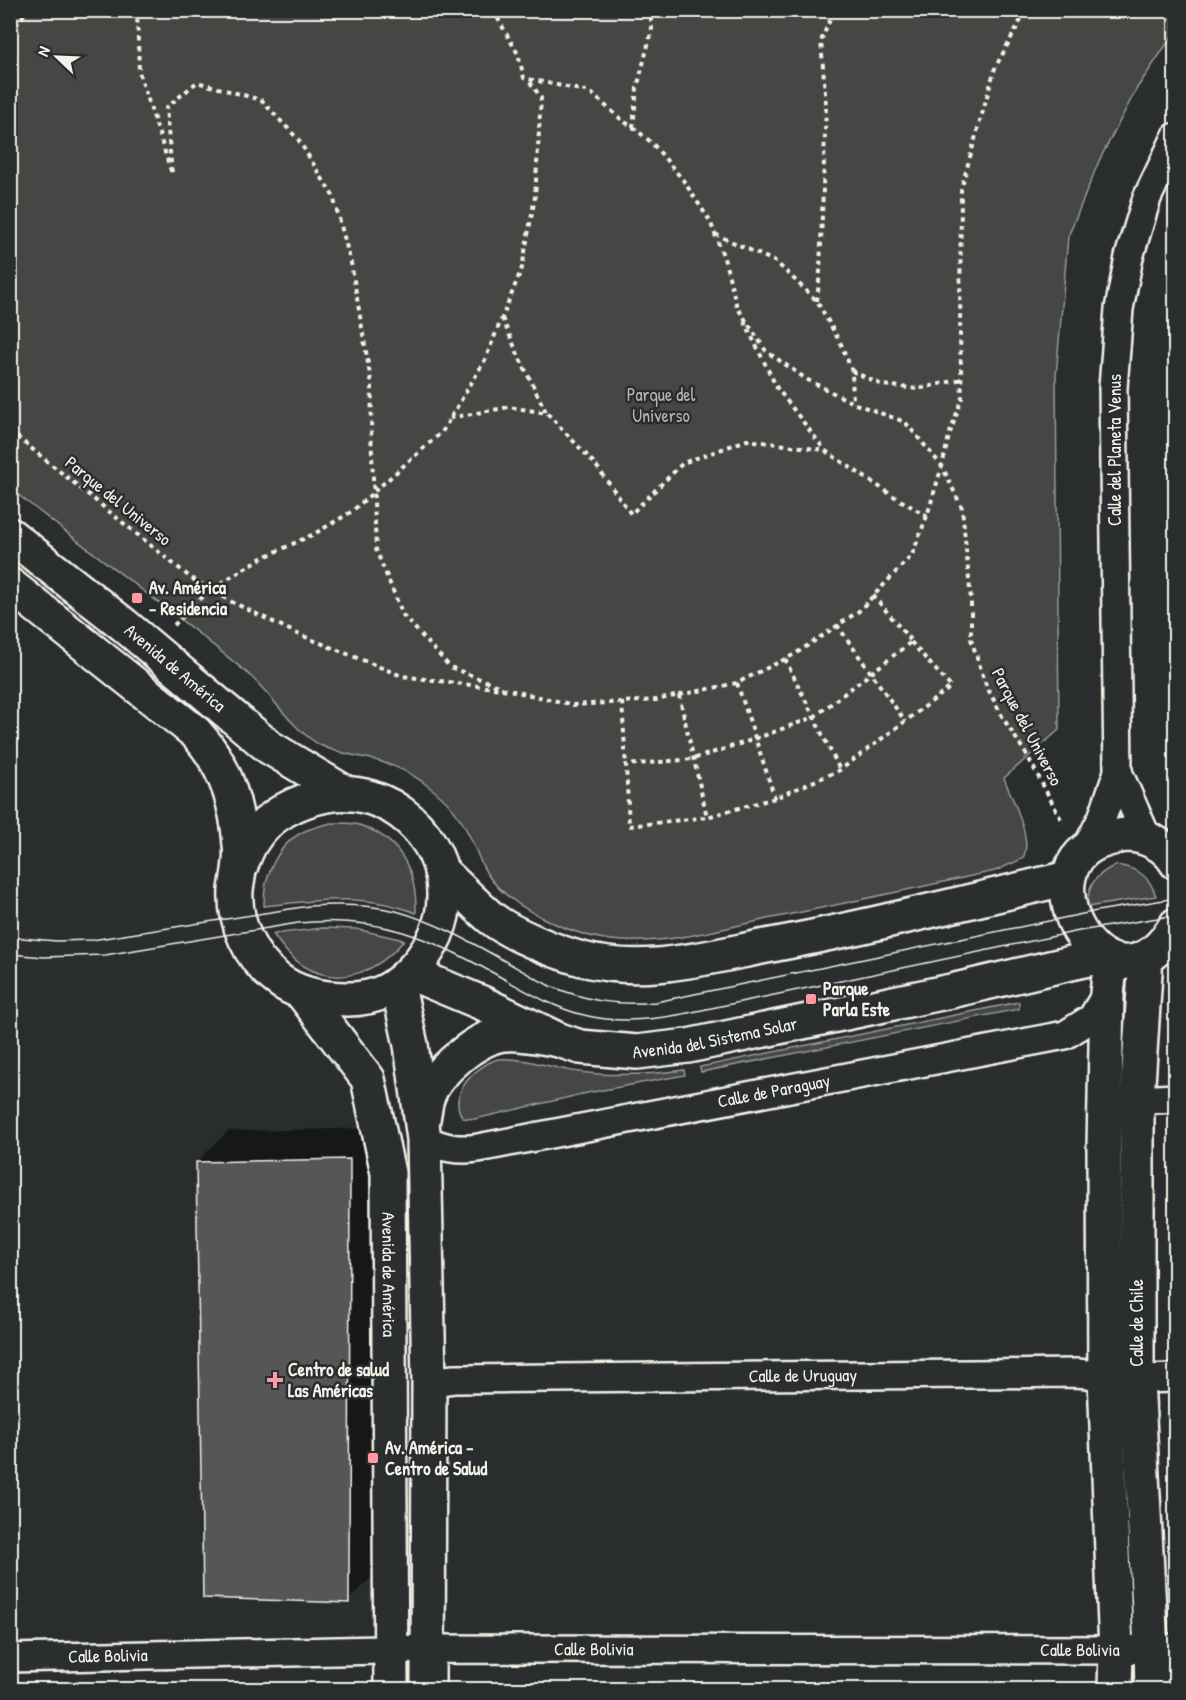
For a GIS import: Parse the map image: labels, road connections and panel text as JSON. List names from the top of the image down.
{
  "streets": {
    "street": [
      "Calle del Planeta Venus",
      "Avenida de América",
      "Avenida del Sistema Solar",
      "Calle de Paraguay",
      "Calle de Chile",
      "Calle de Uruguay",
      "Calle Bolivia"
    ],
    "path": ["Parque del Universo"]
  },
  "crossings": [
    ["Avenida de América", "Avenida del Sistema Solar"],
    ["Avenida de América", "Calle de Paraguay"],
    ["Avenida de América", "Calle de Uruguay"],
    ["Avenida de América", "Calle Bolivia"],
    ["Avenida del Sistema Solar", "Calle de Chile"],
    ["Calle de Paraguay", "Calle de Chile"],
    ["Calle de Chile", "Calle de Uruguay"],
    ["Calle de Chile", "Calle Bolivia"]
  ],
  "parks": ["Parque del Universo"],
  "places": {
    "transit": ["Av. América - Residencia", "Parque Parla Este", "Av. América - Centro de Salud"],
    "health": ["Centro de salud Las Américas"]
  },
  "north": "top left"
}
